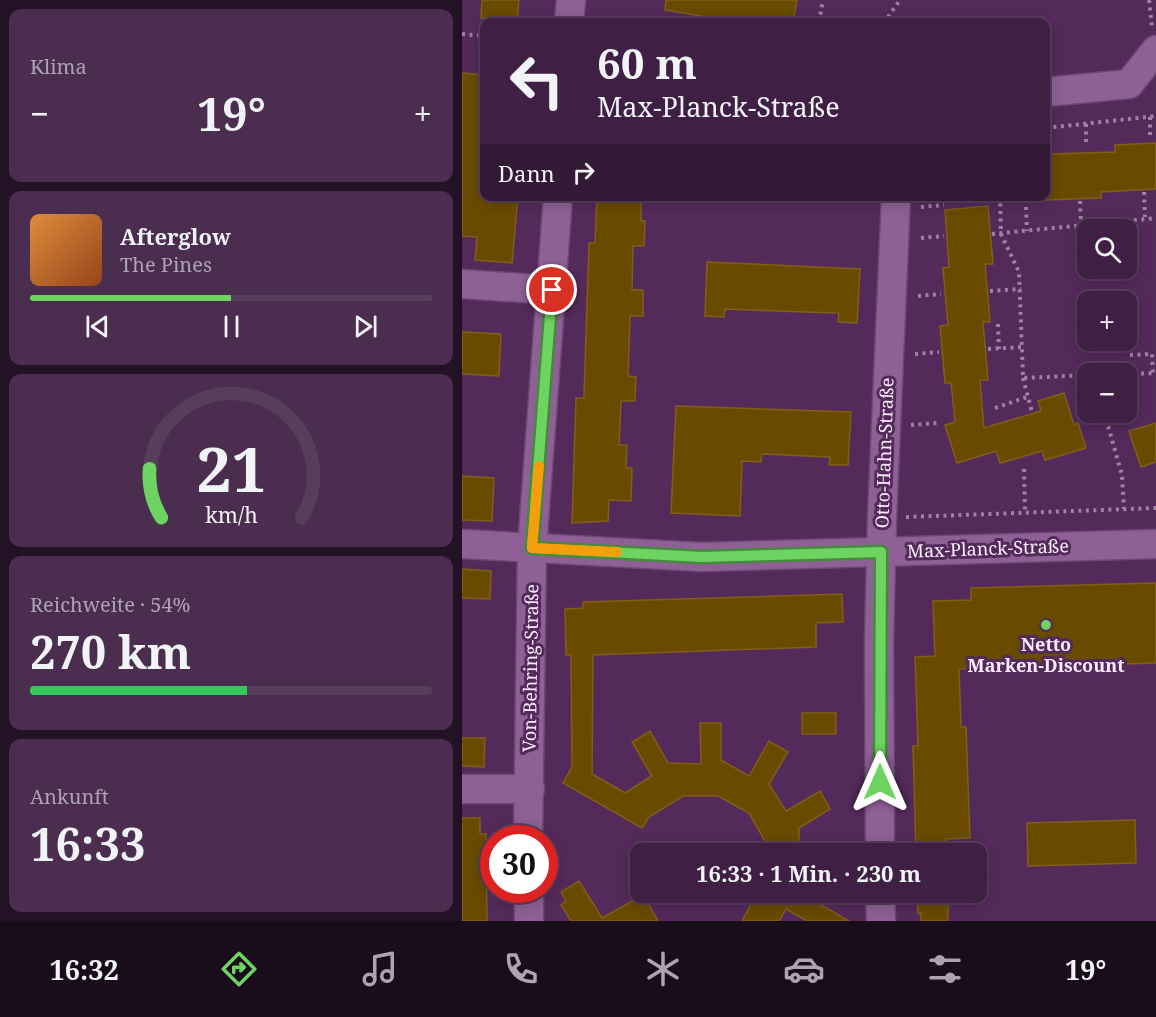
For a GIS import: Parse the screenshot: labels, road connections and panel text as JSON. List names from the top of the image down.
{
  "streets": {
    "street": ["Otto-Hahn-Straße", "Max-Planck-Straße", "Von-Behring-Straße"]
  },
  "crossings": [
    ["Otto-Hahn-Straße", "Max-Planck-Straße"],
    ["Max-Planck-Straße", "Von-Behring-Straße"]
  ],
  "places": ["Netto Marken-Discount"],
  "page": {
    "tile": [
      "Klima",
      ["Reichweite · 54%", "270 km"],
      ["Ankunft", "16:33"]
    ],
    "turn": ["60 m", "Max-Planck-Straße"],
    "heat": ["−", "19°", "+"],
    "then": "Dann",
    "song": ["Afterglow", "The Pines"],
    "map_buttons": ["+", "−"],
    "limit": "30",
    "trip": "16:33 · 1 Min. · 230 m",
    "tabs": ["16:32", "19°"],
    "gauge": ["21", "km/h"]
  }
}
